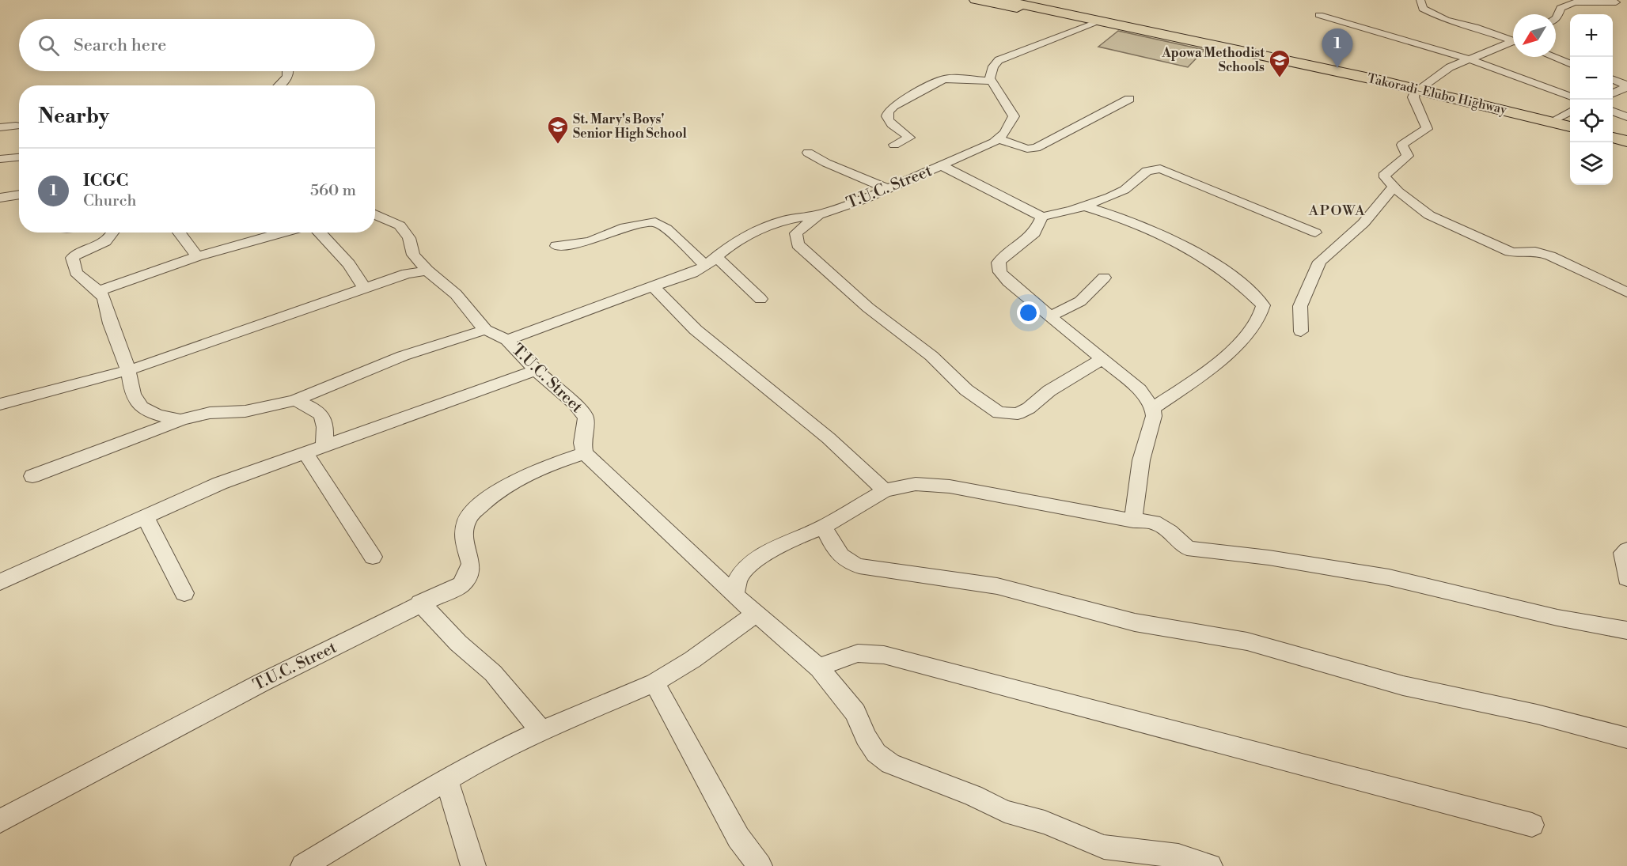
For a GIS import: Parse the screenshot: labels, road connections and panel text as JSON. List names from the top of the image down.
{
  "streets": {
    "highway": ["Takoradi-Elubo Highway"],
    "street": ["T.U.C. Street"]
  },
  "districts": ["APOWA"],
  "places": {
    "school or university": ["Apowa Methodist Schools", "St. Mary's Boys' Senior High School"]
  },
  "north": "bottom left",
  "page": {
    "map_buttons": ["+", "−"],
    "search": "Search here",
    "pins": "1",
    "heading": "Nearby",
    "list": [
      {
        "mark": "1",
        "name": "ICGC",
        "note": "Church",
        "value": "560 m"
      }
    ]
  }
}
